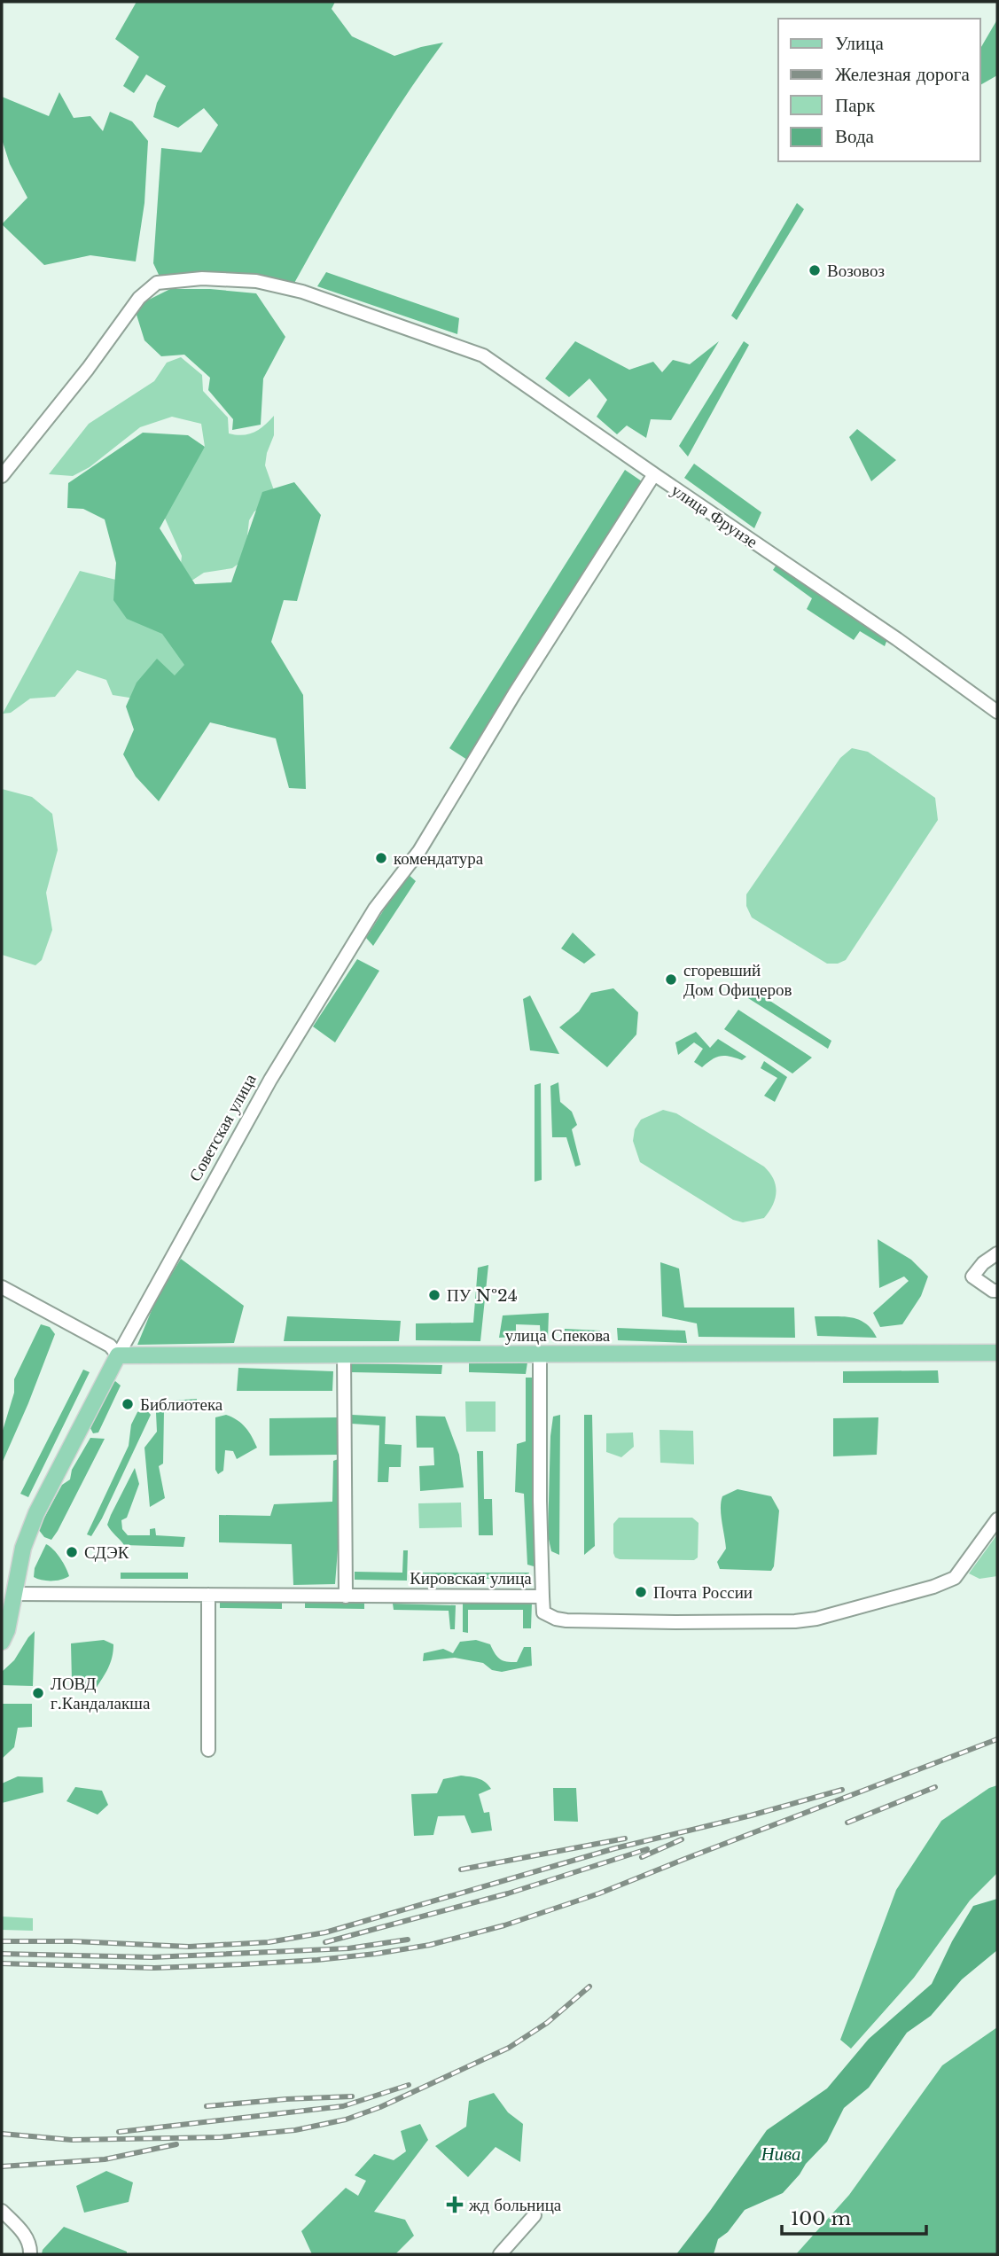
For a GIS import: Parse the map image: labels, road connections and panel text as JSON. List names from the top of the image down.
{
  "streets": {
    "main road": ["Советская улица", "улица Спекова"],
    "street": ["улица Фрунзе", "Кировская улица"]
  },
  "crossings": [
    ["улица Фрунзе", "Советская улица"],
    ["Советская улица", "улица Спекова"],
    ["Советская улица", "Кировская улица"]
  ],
  "water": ["Нива"],
  "places": {
    "other": [
      "Возовоз",
      "комендатура",
      "сгоревший Дом Офицеров",
      "ПУ №24",
      "Библиотека",
      "СДЭК",
      "Почта России",
      "ЛОВД г.Кандалакша"
    ],
    "health": ["жд больница"]
  },
  "legend": [
    "Улица",
    "Железная дорога",
    "Парк",
    "Вода"
  ],
  "scale_bar": "100 m"
}
